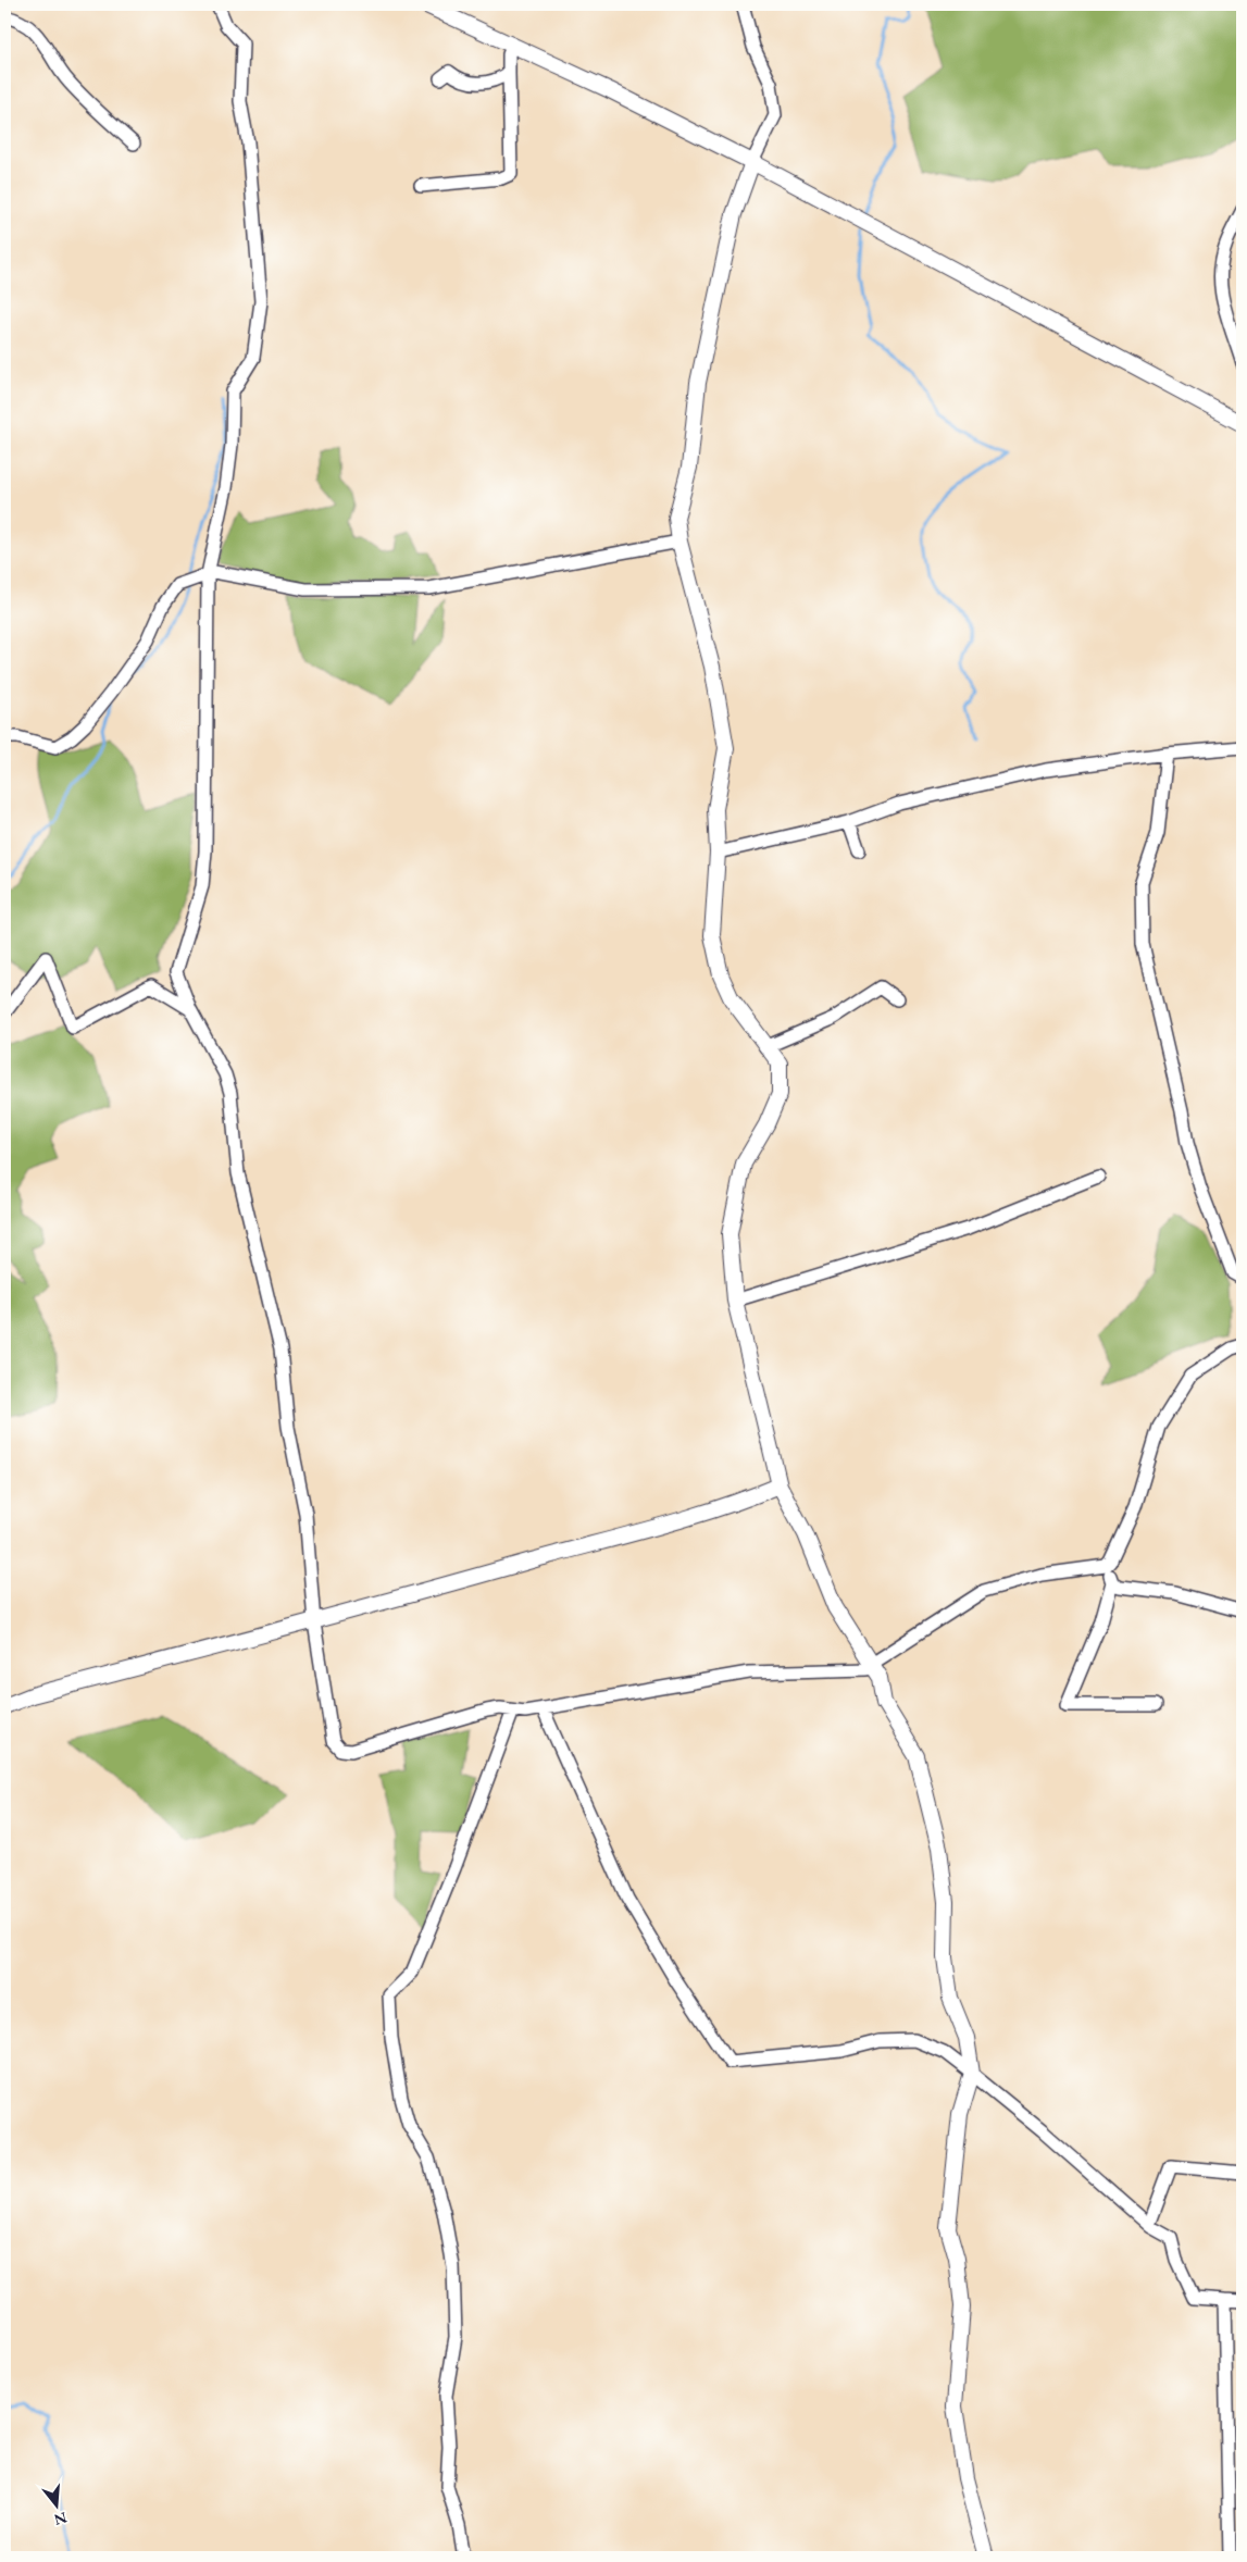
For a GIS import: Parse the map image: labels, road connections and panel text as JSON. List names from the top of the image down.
{
  "north": "bottom"
}
